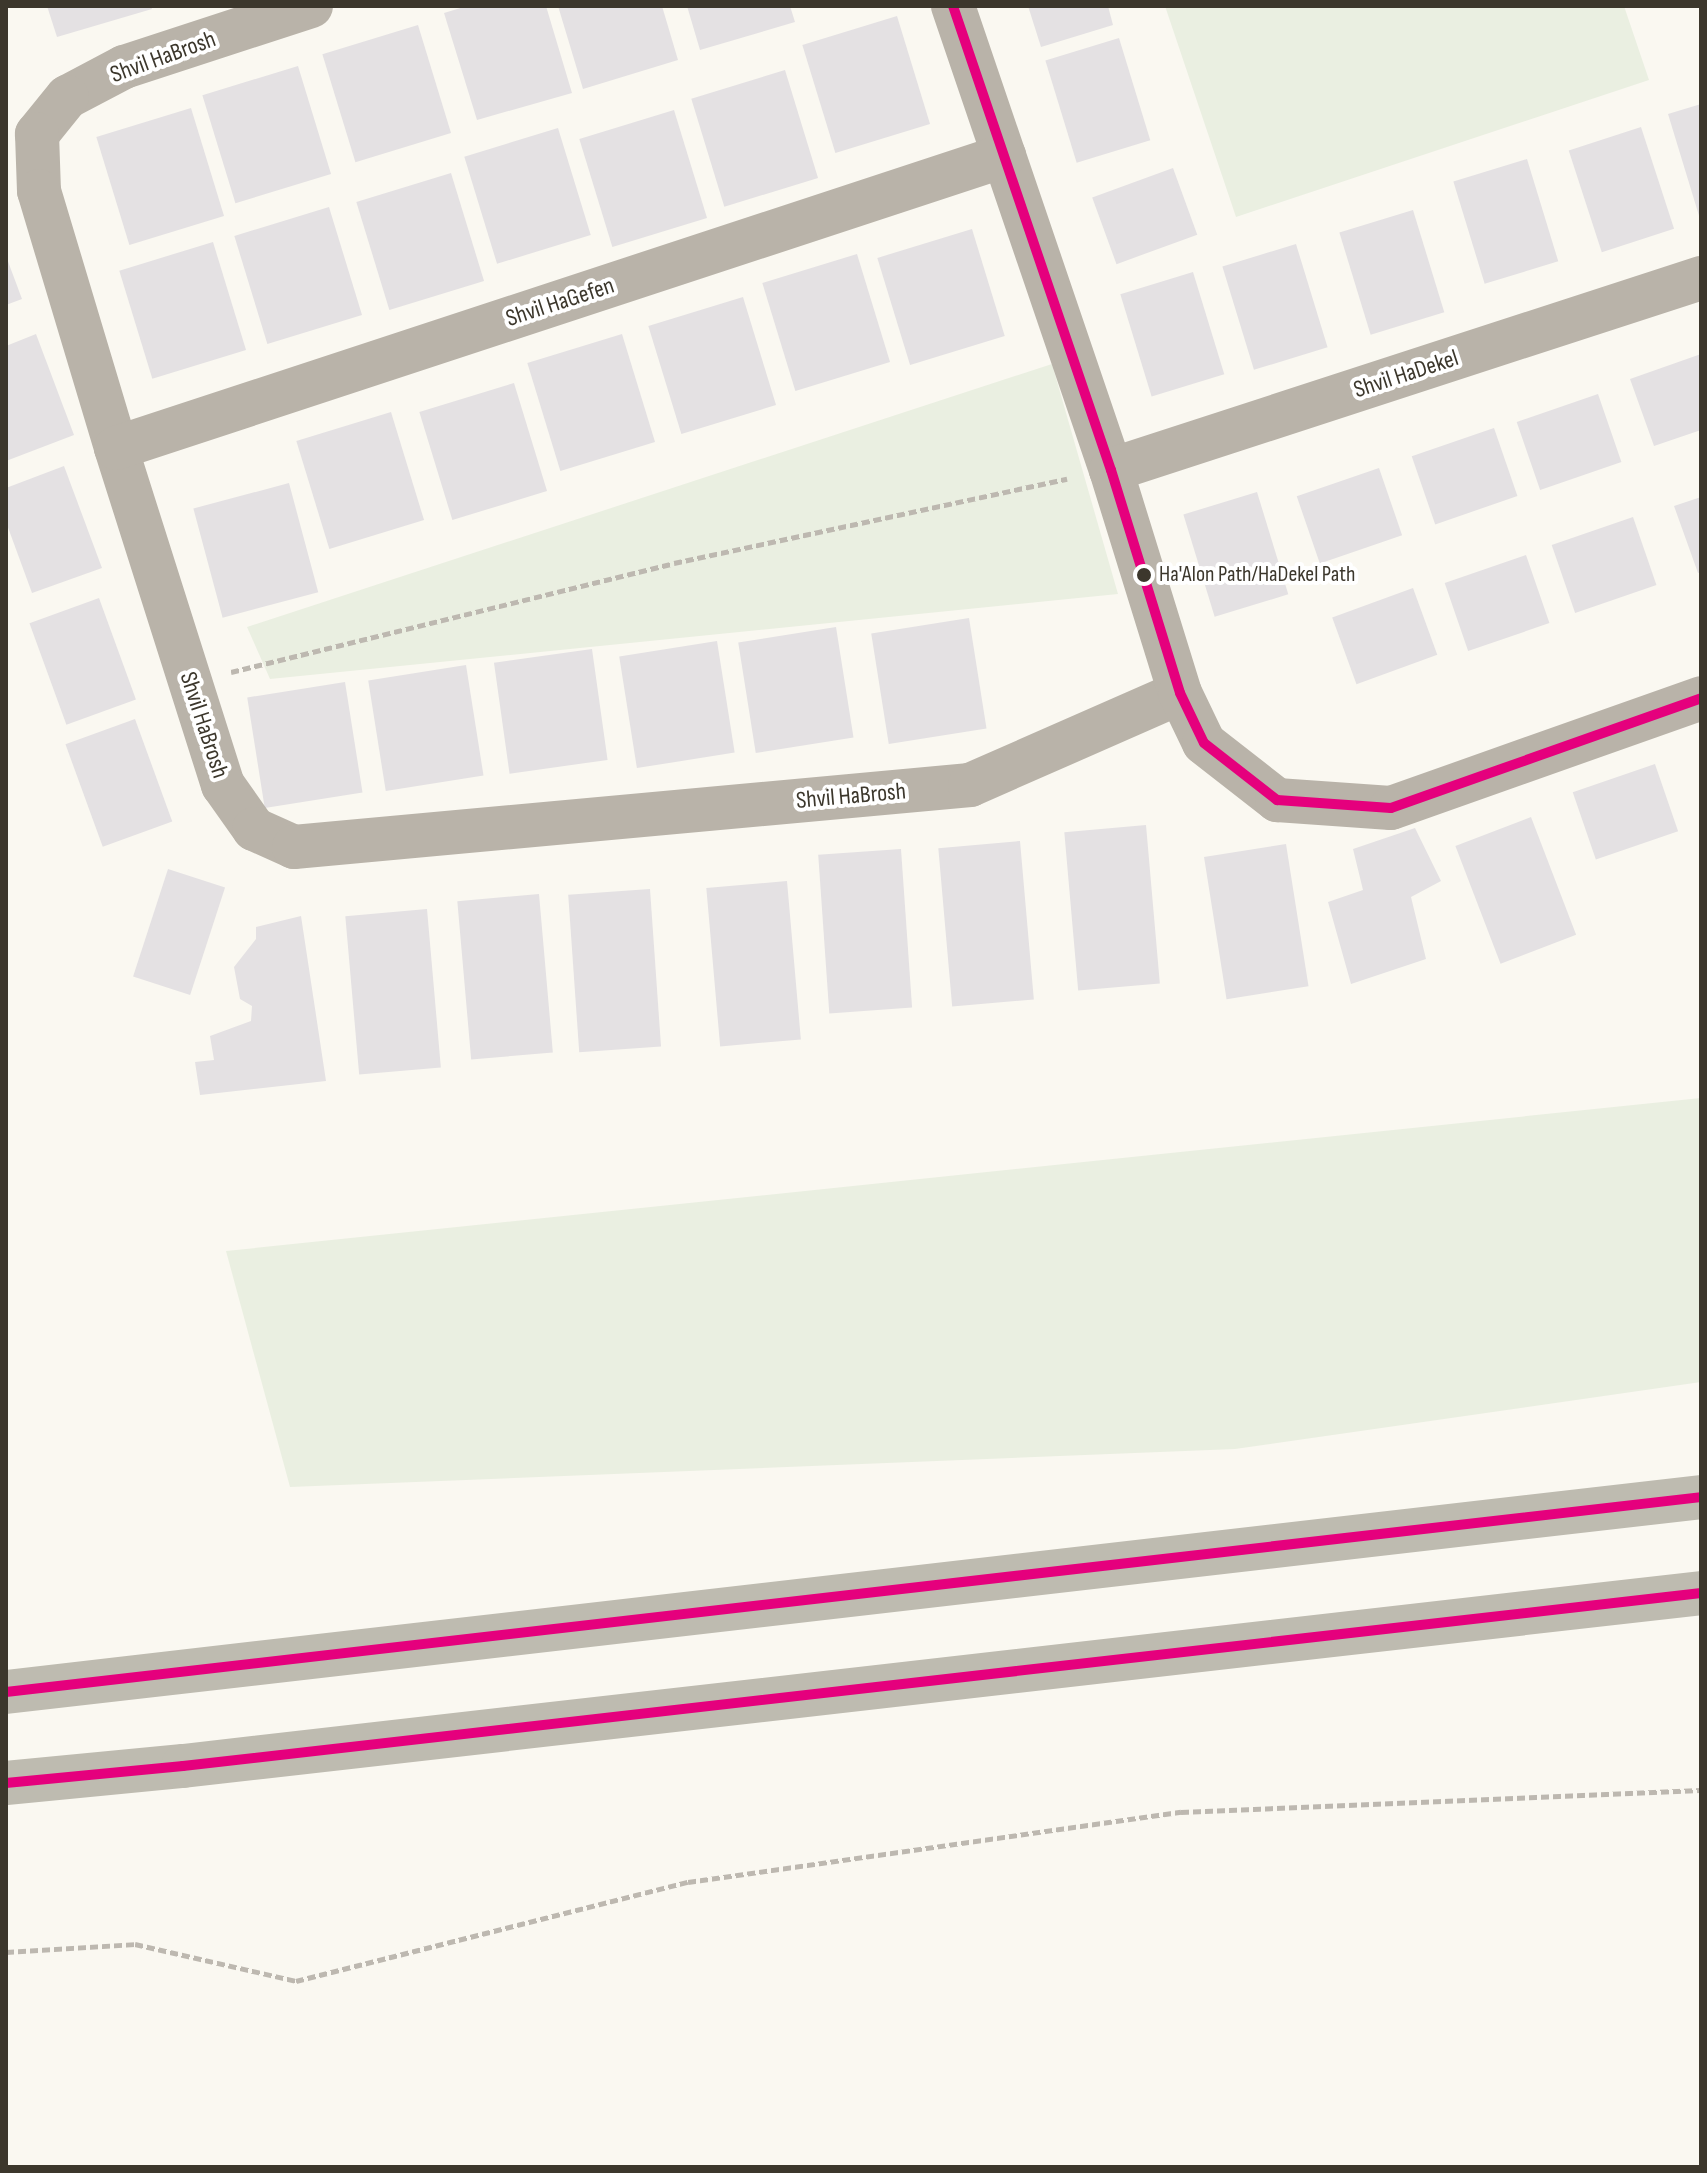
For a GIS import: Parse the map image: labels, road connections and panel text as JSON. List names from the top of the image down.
{
  "streets": {
    "street": ["Shvil HaBrosh", "Shvil HaGefen", "Shvil HaDekel"]
  },
  "crossings": [
    ["Shvil HaBrosh", "Shvil HaGefen"]
  ],
  "places": ["Ha'Alon Path/HaDekel Path"]
}
